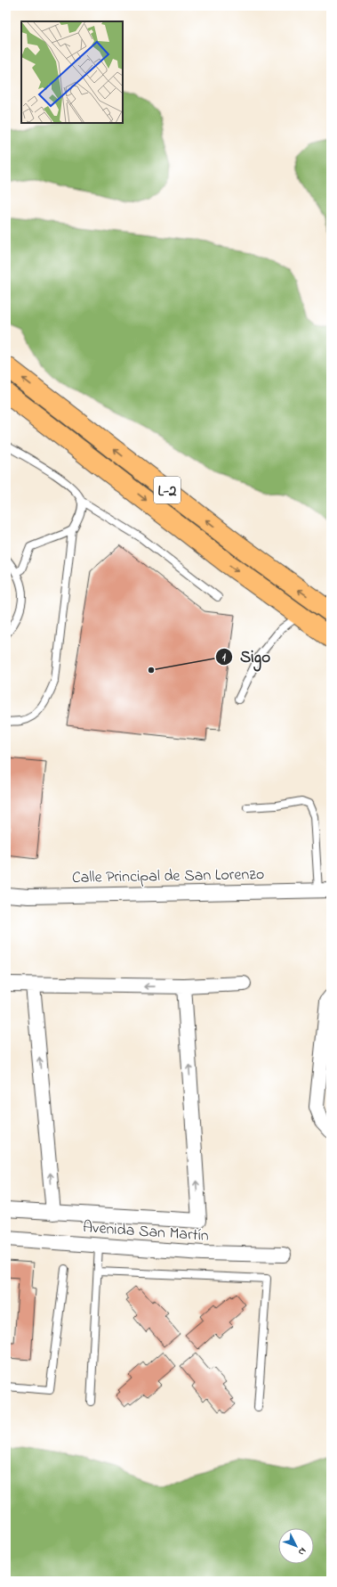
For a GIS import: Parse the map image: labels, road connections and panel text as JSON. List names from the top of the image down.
{
  "streets": {
    "main road": ["L-2"],
    "street": ["Calle Principal de San Lorenzo", "Avenida San Martín"]
  },
  "places": ["Sigo"],
  "north": "bottom right"
}
